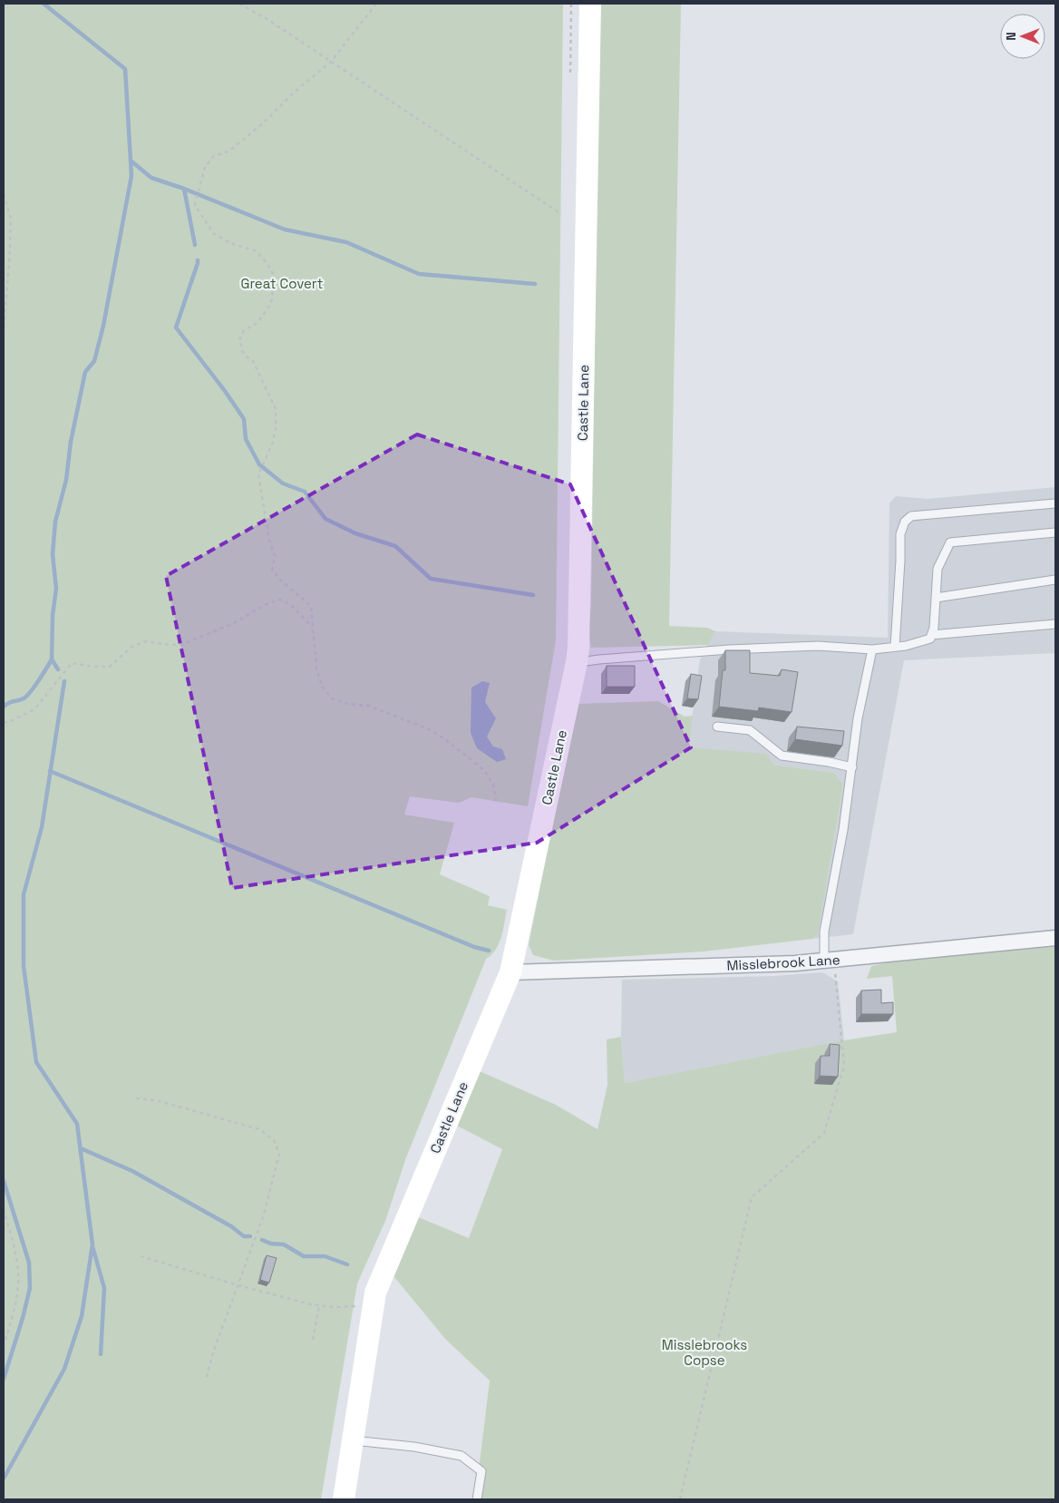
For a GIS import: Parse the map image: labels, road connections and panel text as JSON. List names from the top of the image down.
{
  "streets": {
    "street": ["Castle Lane", "Misslebrook Lane"]
  },
  "crossings": [
    ["Castle Lane", "Misslebrook Lane"]
  ],
  "parks": ["Great Covert", "Misslebrooks Copse"],
  "north": "left"
}
